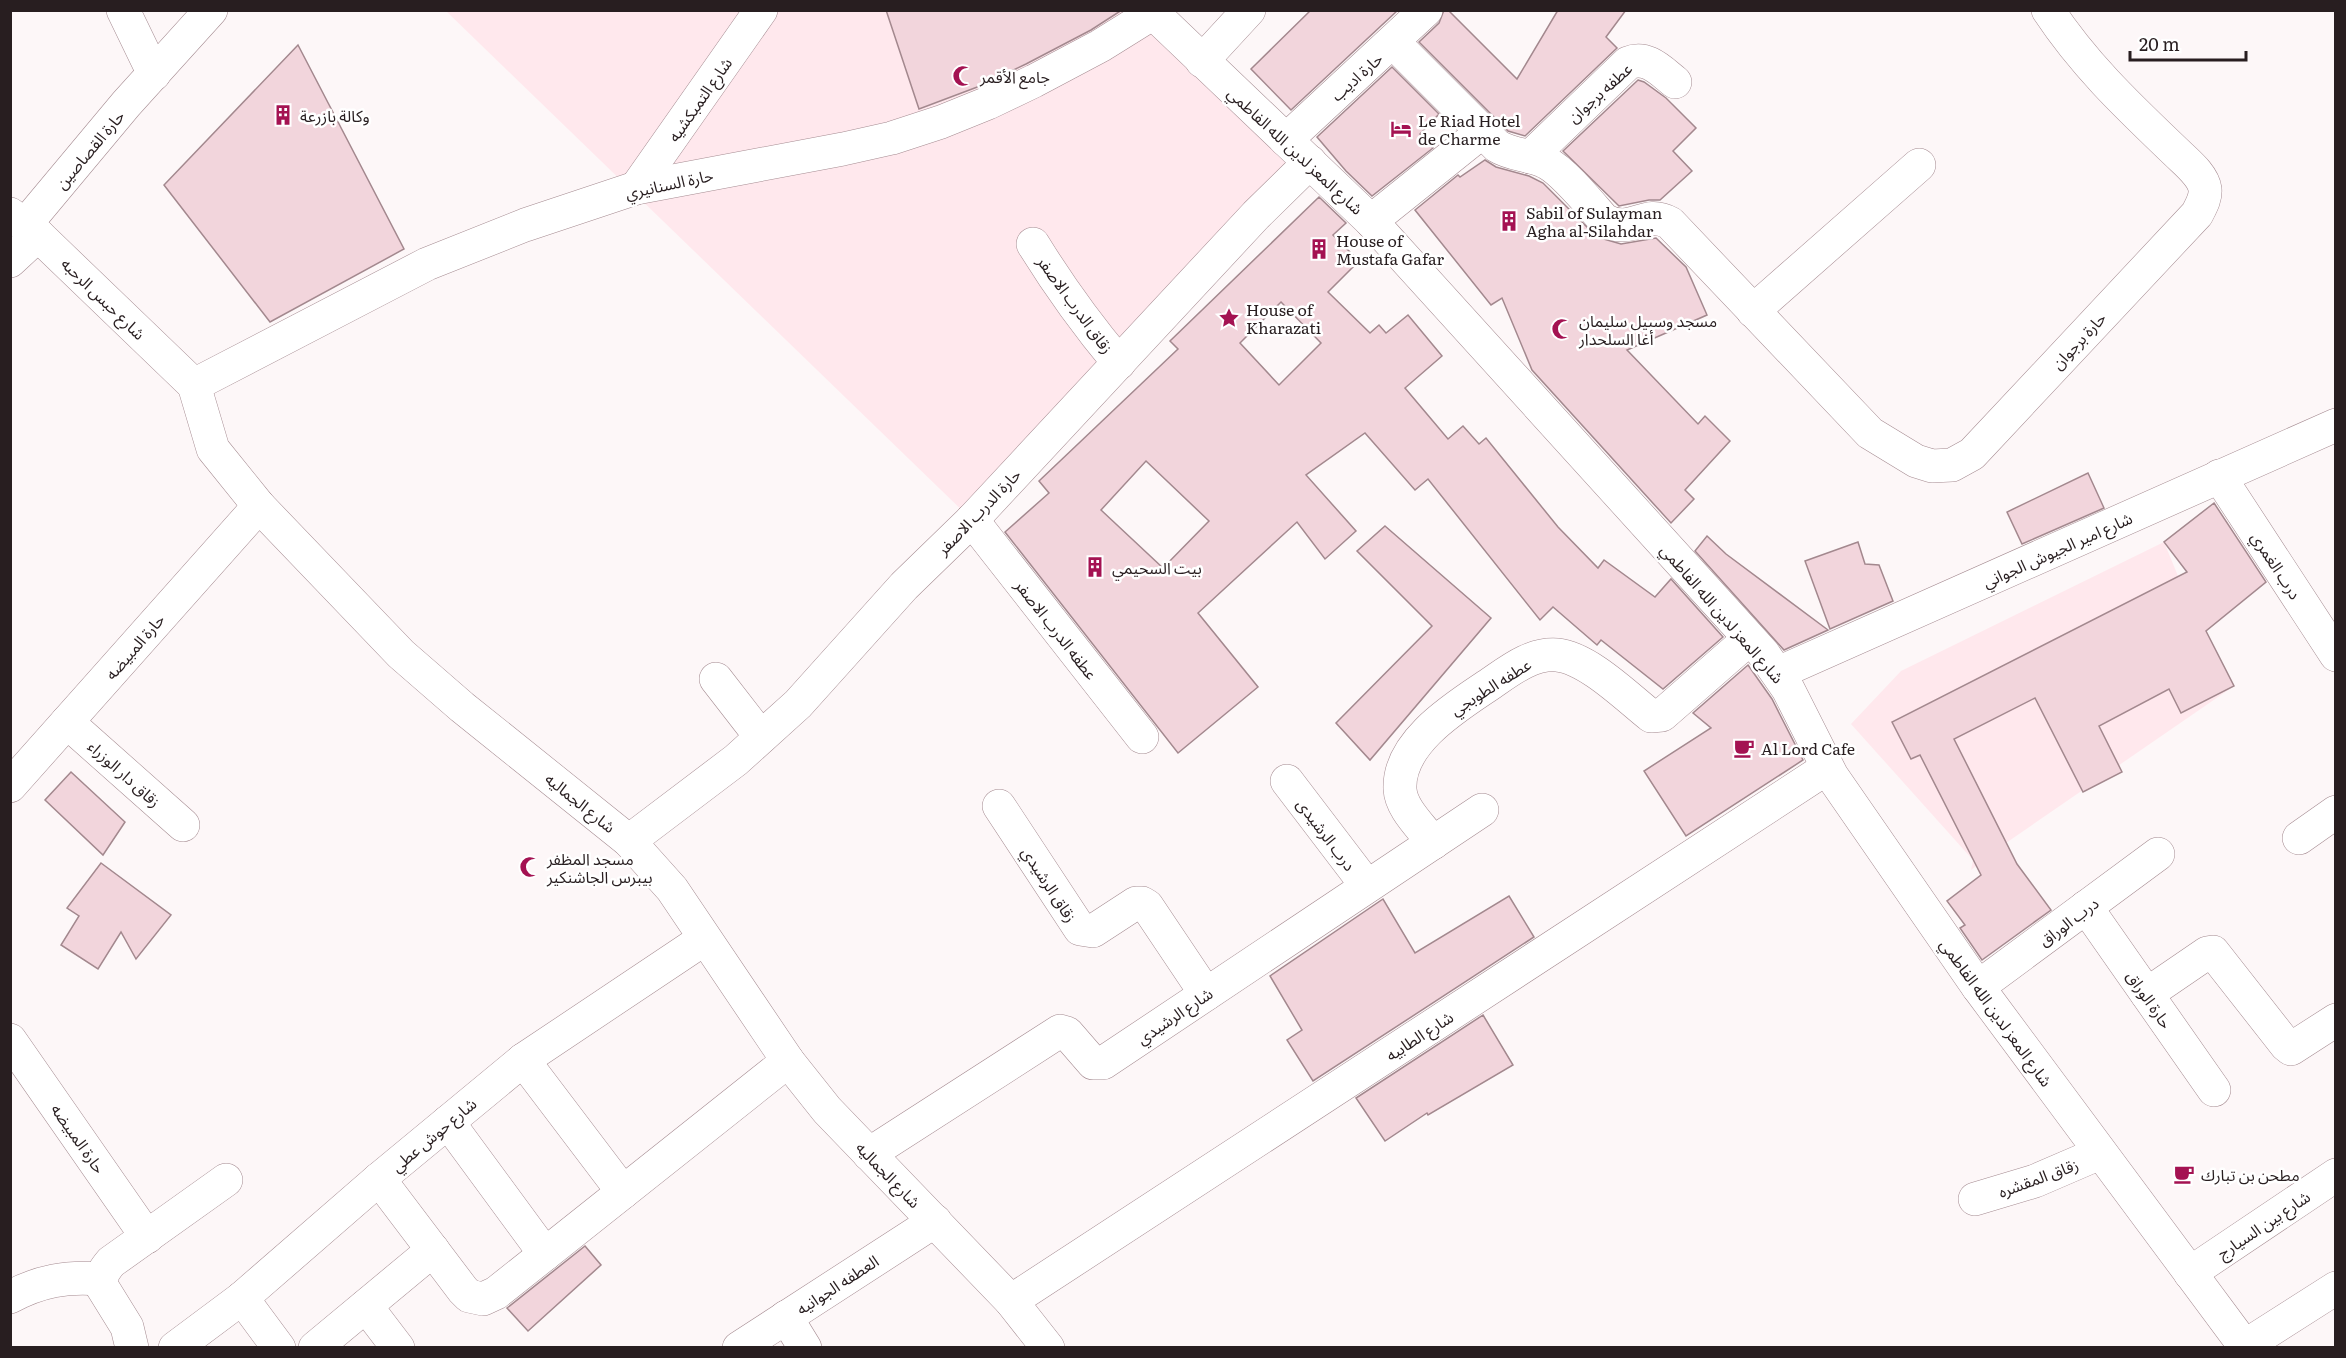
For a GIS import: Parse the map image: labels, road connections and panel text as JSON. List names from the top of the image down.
{
  "streets": {
    "street": [
      "حارة اديب",
      "عطفه برجوان",
      "شارع التمبكشيه",
      "حارة القصاصين",
      "شارع المعز لدين الله الفاطمي",
      "حارة السنانيري",
      "شارع حبس الرحبه",
      "زقاق الدرب الاصفر",
      "حارة برجوان",
      "حارة الدرب الاصفر",
      "شارع امير الجيوش الجواني",
      "درب الغمري",
      "عطفه الدرب الاصفر",
      "حارة المبيضه",
      "عطفه الطوبجي",
      "زقاق دار الوزراء",
      "شارع الجماليه",
      "درب الرشيدى",
      "زقاق الرشيدي",
      "درب الوراق",
      "حارة الوراق",
      "شارع الرشيدي",
      "شارع الطابيه",
      "شارع حوش عطي",
      "زقاق المقشره",
      "شارع بين السيارج",
      "العطفه الجوانيه"
    ]
  },
  "crossings": [
    ["حارة اديب", "شارع المعز لدين الله الفاطمي"],
    ["حارة اديب", "حارة برجوان"],
    ["عطفه برجوان", "حارة برجوان"],
    ["شارع التمبكشيه", "حارة السنانيري"],
    ["حارة القصاصين", "شارع حبس الرحبه"],
    ["شارع المعز لدين الله الفاطمي", "حارة السنانيري"],
    ["شارع المعز لدين الله الفاطمي", "حارة الدرب الاصفر"],
    ["شارع المعز لدين الله الفاطمي", "شارع امير الجيوش الجواني"],
    ["شارع المعز لدين الله الفاطمي", "عطفه الطوبجي"],
    ["شارع المعز لدين الله الفاطمي", "درب الوراق"],
    ["شارع المعز لدين الله الفاطمي", "شارع الطابيه"],
    ["شارع المعز لدين الله الفاطمي", "زقاق المقشره"],
    ["شارع المعز لدين الله الفاطمي", "شارع بين السيارج"],
    ["حارة السنانيري", "شارع حبس الرحبه"],
    ["حارة السنانيري", "شارع الجماليه"],
    ["شارع حبس الرحبه", "شارع الجماليه"],
    ["زقاق الدرب الاصفر", "حارة الدرب الاصفر"],
    ["حارة الدرب الاصفر", "عطفه الدرب الاصفر"],
    ["حارة الدرب الاصفر", "شارع الجماليه"],
    ["شارع امير الجيوش الجواني", "درب الغمري"],
    ["حارة المبيضه", "زقاق دار الوزراء"],
    ["حارة المبيضه", "شارع الجماليه"],
    ["عطفه الطوبجي", "شارع الرشيدي"],
    ["شارع الجماليه", "شارع الرشيدي"],
    ["شارع الجماليه", "شارع الطابيه"],
    ["شارع الجماليه", "شارع حوش عطي"],
    ["شارع الجماليه", "العطفه الجوانيه"],
    ["درب الرشيدى", "شارع الرشيدي"],
    ["زقاق الرشيدي", "شارع الرشيدي"],
    ["درب الوراق", "حارة الوراق"]
  ],
  "places": {
    "mosque": ["جامع الأقمر", "مسجد وسبيل سليمان أغا السلحدار", "مسجد المظفر بيبرس الجاشنكير"],
    "building": [
      "وكالة بازرعة",
      "Sabil of Sulayman Agha al-Silahdar",
      "House of Mustafa Gafar",
      "بيت السحيمي"
    ],
    "hotel": ["Le Riad Hotel de Charme"],
    "place": ["House of Kharazati"],
    "cafe": ["Al Lord Cafe", "مطحن بن تبارك"]
  },
  "scale_bar": "20 m"
}
